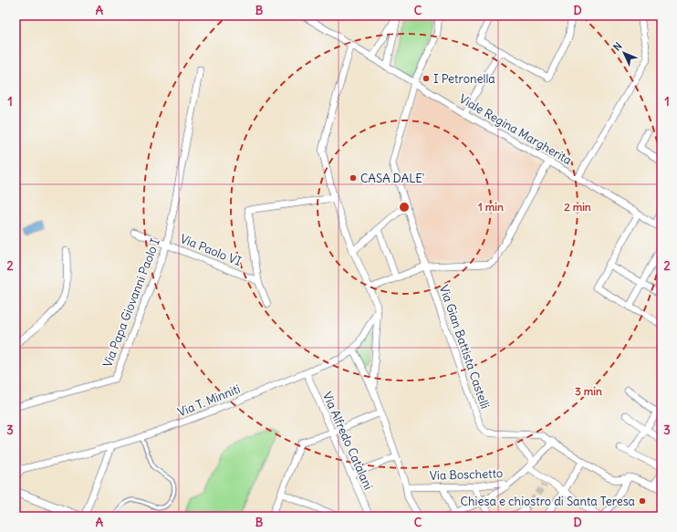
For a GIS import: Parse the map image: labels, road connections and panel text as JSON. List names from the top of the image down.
{
  "streets": {
    "street": [
      "Viale Regina Margherita",
      "Via Paolo VI",
      "Via Papa Giovanni Paolo I",
      "Via Gian Battista Castelli",
      "Via T. Minniti",
      "Via Alfredo Catalani",
      "Via Boschetto"
    ]
  },
  "crossings": [
    ["Viale Regina Margherita", "Via Gian Battista Castelli"],
    ["Via Paolo VI", "Via Papa Giovanni Paolo I"],
    ["Via Gian Battista Castelli", "Via Boschetto"],
    ["Via T. Minniti", "Via Alfredo Catalani"]
  ],
  "places": ["I Petronella", "CASA DALE'", "Chiesa e chiostro di Santa Teresa"],
  "north": "top left",
  "grid": {
    "columns": [
      "A",
      "B",
      "C",
      "D"
    ],
    "rows": ["1", "2", "3"]
  },
  "rings": ["1 min", "2 min", "3 min"]
}
